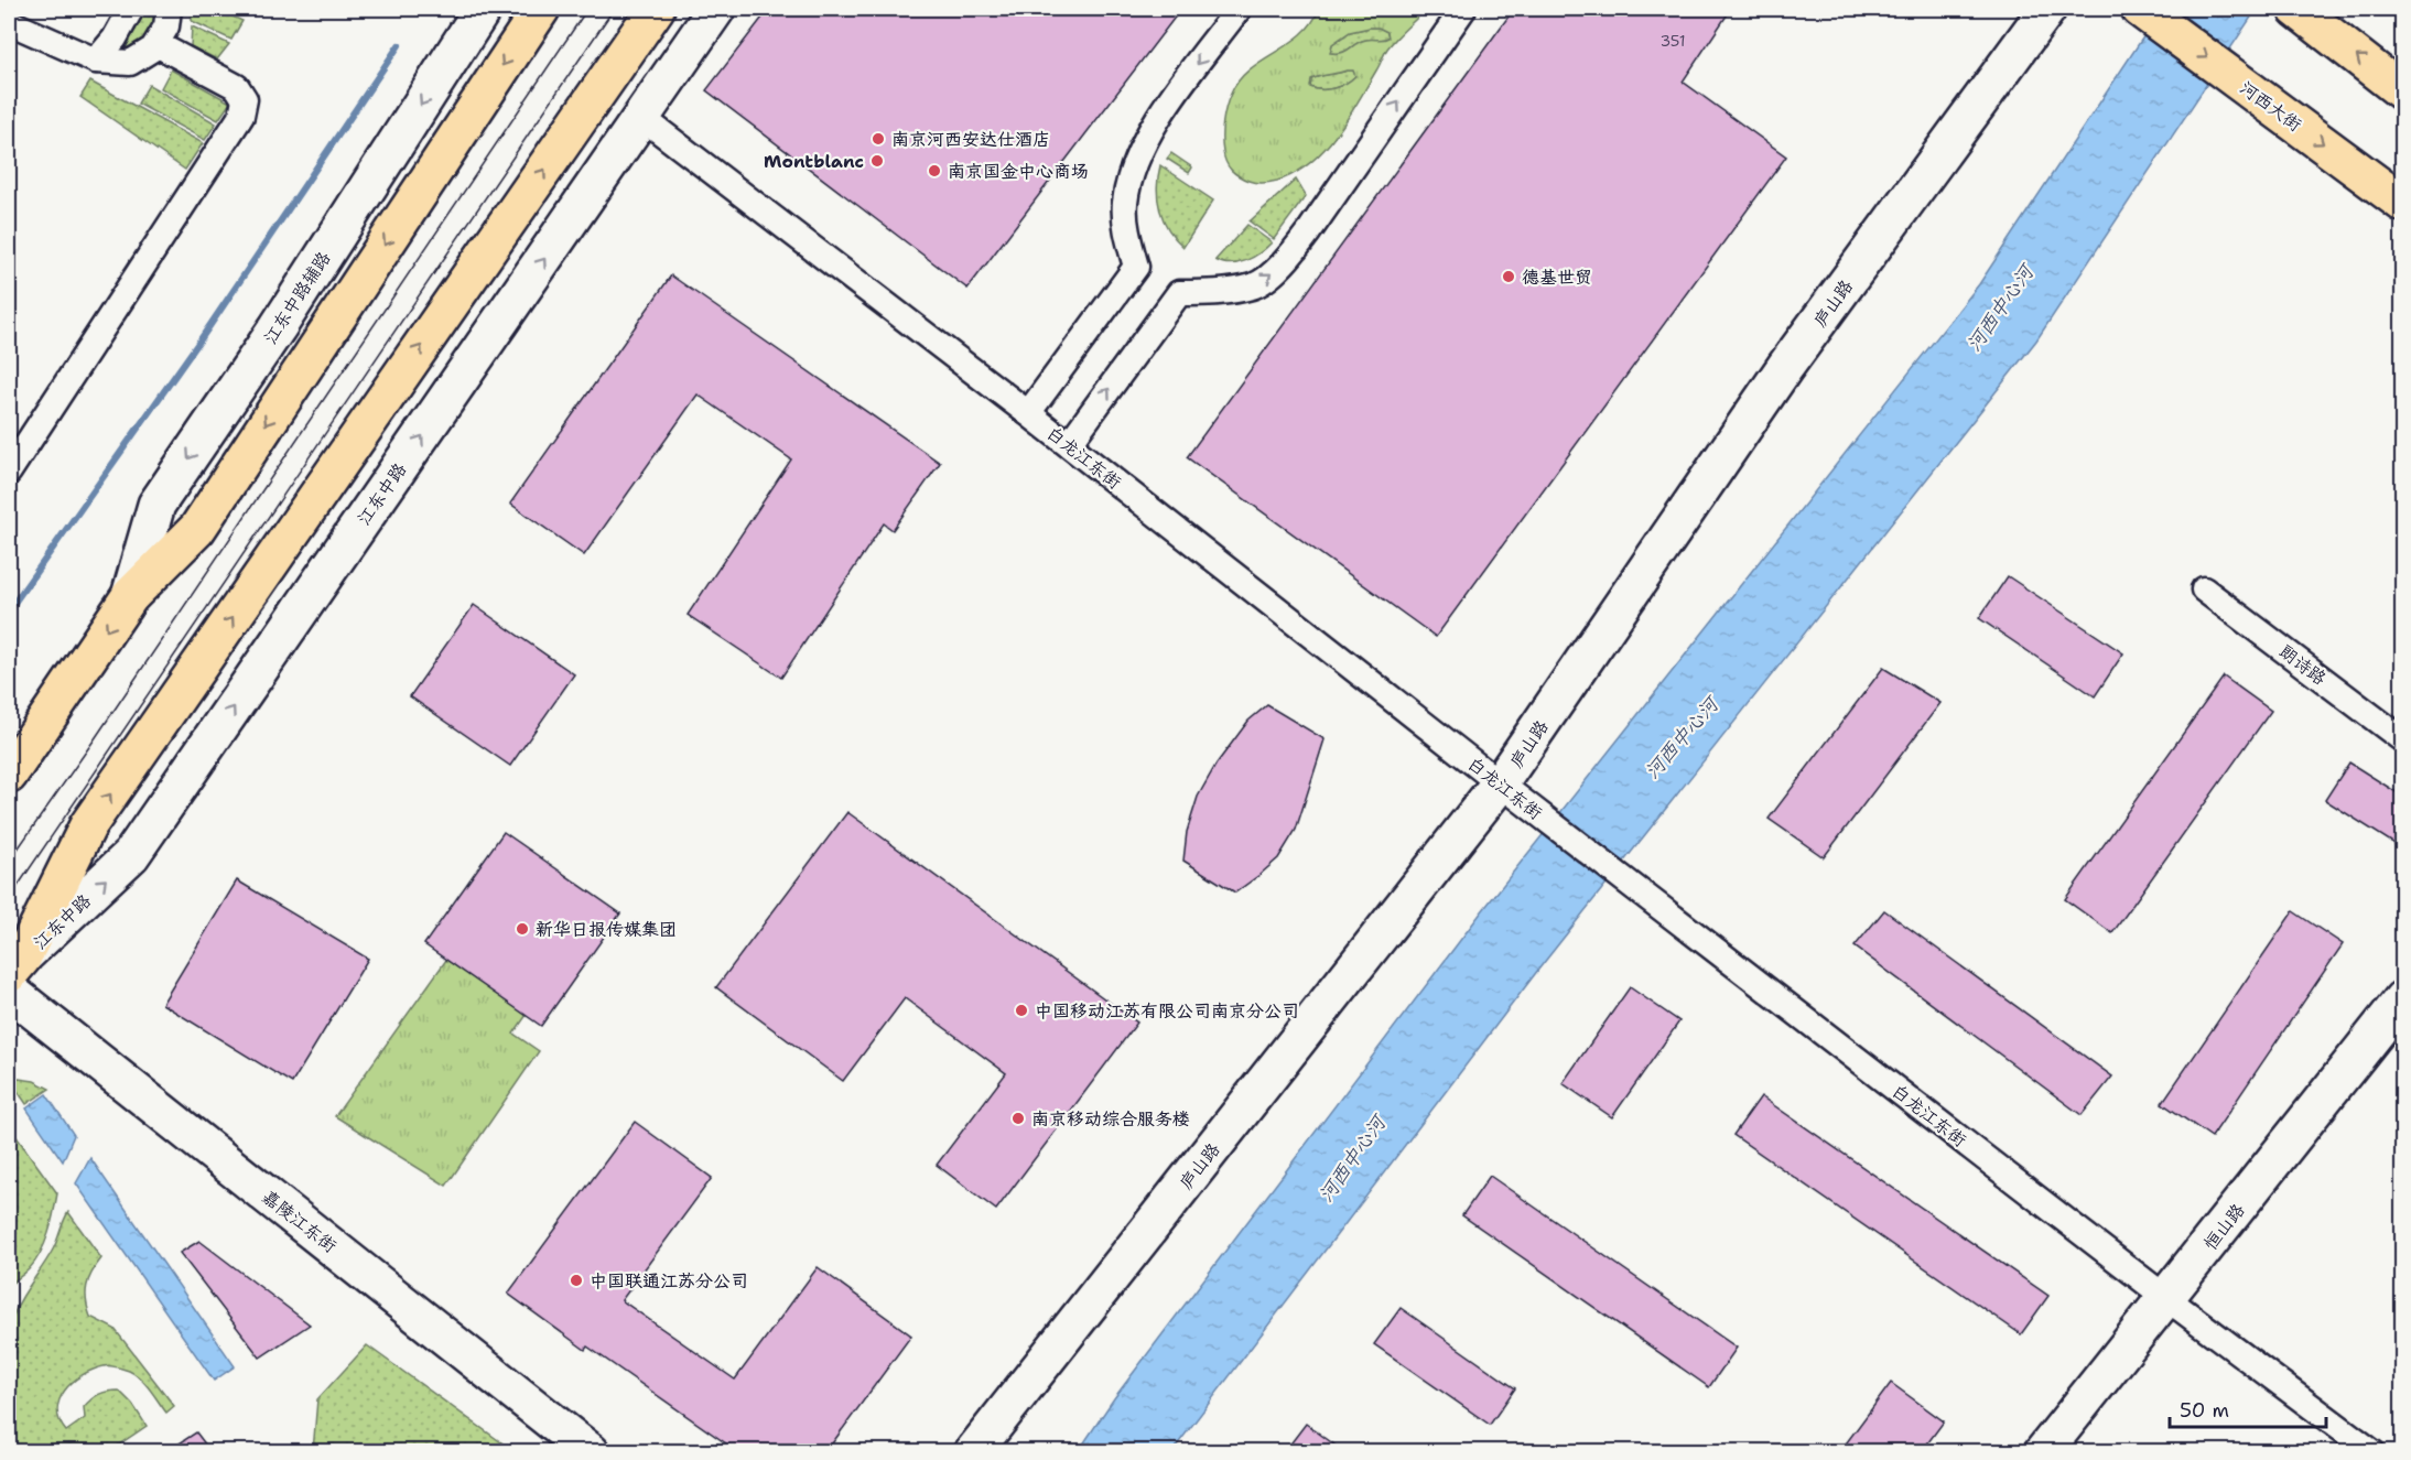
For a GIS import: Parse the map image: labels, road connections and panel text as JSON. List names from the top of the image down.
{
  "streets": {
    "main road": [
      "河西大街",
      "江东中路辅路",
      "庐山路",
      "江东中路",
      "嘉陵江东街",
      "恒山路"
    ],
    "street": ["白龙江东街", "朗诗路"]
  },
  "crossings": [
    ["庐山路", "白龙江东街"],
    ["白龙江东街", "江东中路"],
    ["白龙江东街", "恒山路"]
  ],
  "water": ["河西中心河"],
  "places": [
    "南京河西安达仕酒店",
    "Montblanc",
    "南京国金中心商场",
    "德基世贸",
    "新华日报传媒集团",
    "中国移动江苏有限公司南京分公司",
    "南京移动综合服务楼",
    "中国联通江苏分公司"
  ],
  "house_numbers": ["351"],
  "scale_bar": "50 m"
}
